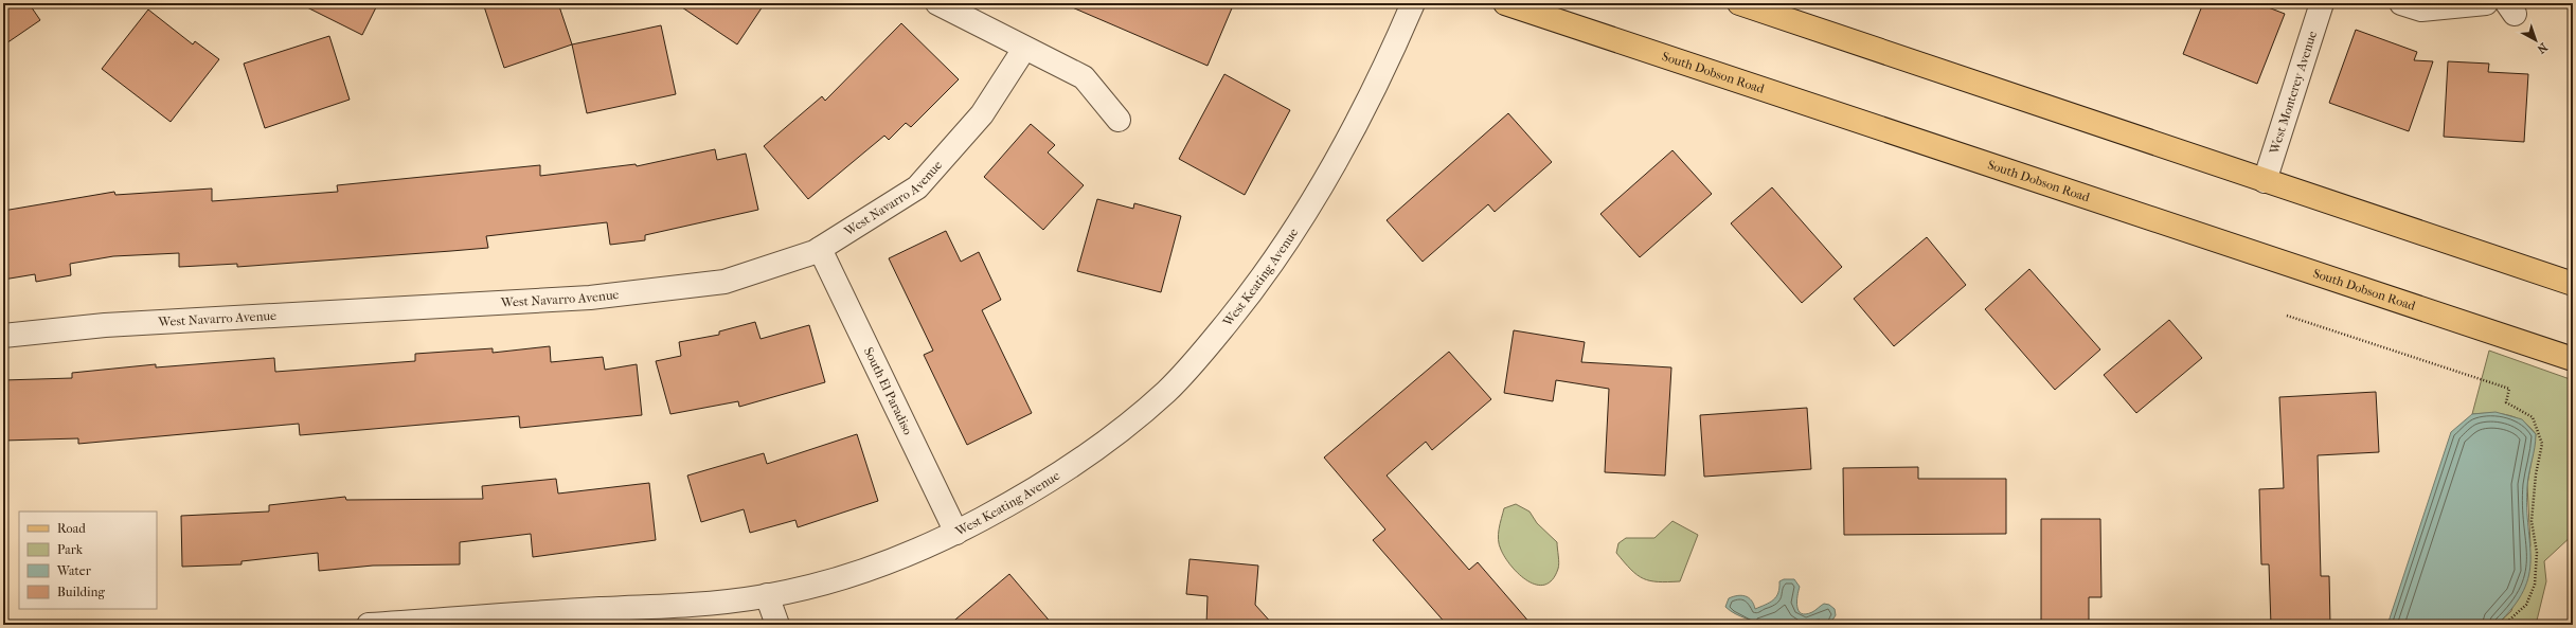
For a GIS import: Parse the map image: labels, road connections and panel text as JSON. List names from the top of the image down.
{
  "streets": {
    "main road": ["South Dobson Road"],
    "street": [
      "West Monterey Avenue",
      "West Navarro Avenue",
      "West Keating Avenue",
      "South El Paradiso"
    ]
  },
  "crossings": [
    ["West Navarro Avenue", "South El Paradiso"],
    ["West Keating Avenue", "South El Paradiso"]
  ],
  "legend": [
    "Road",
    "Park",
    "Water",
    "Building"
  ],
  "north": "bottom right"
}
